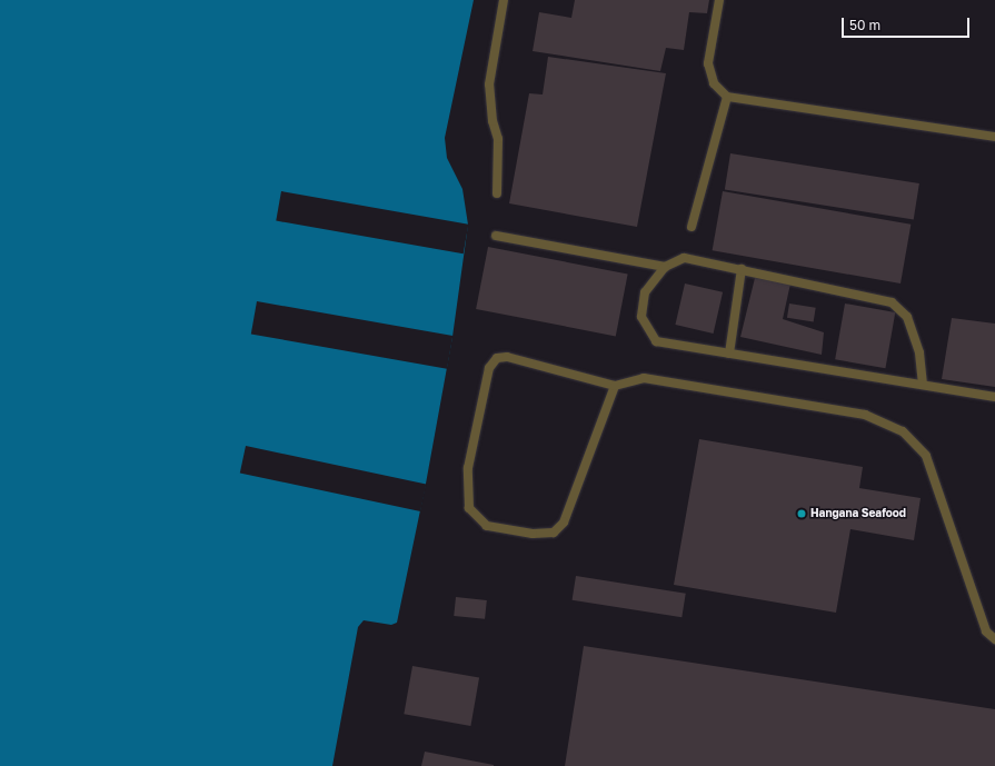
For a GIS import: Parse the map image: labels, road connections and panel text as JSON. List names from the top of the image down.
{
  "places": ["Hangana Seafood"],
  "scale_bar": "50 m"
}
